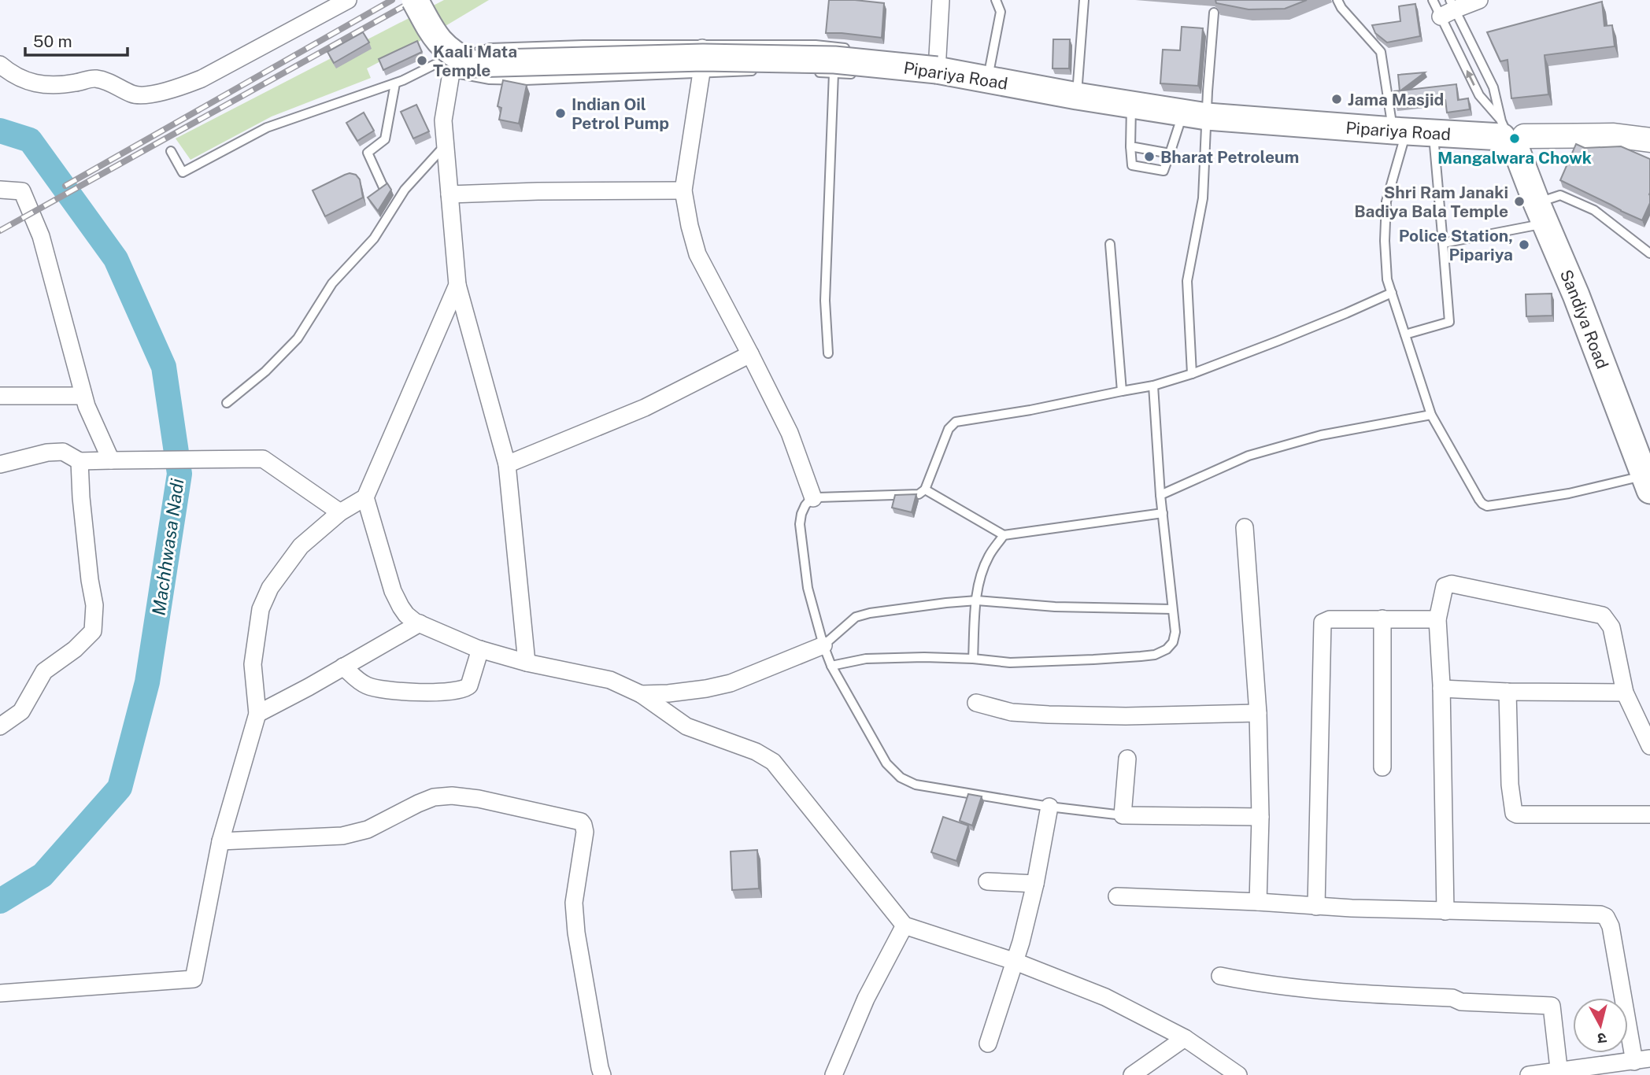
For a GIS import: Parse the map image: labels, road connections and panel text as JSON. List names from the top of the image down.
{
  "streets": {
    "main road": ["Pipariya Road", "Sandiya Road"]
  },
  "crossings": [
    ["Pipariya Road", "Sandiya Road"]
  ],
  "water": ["Machhwasa Nadi"],
  "places": [
    "Kaali Mata Temple",
    "Jama Masjid",
    "Indian Oil Petrol Pump",
    "Mangalwara Chowk",
    "Bharat Petroleum",
    "Shri Ram Janaki Badiya Bala Temple",
    "Police Station, Pipariya"
  ],
  "scale_bar": "50 m",
  "north": "bottom"
}
